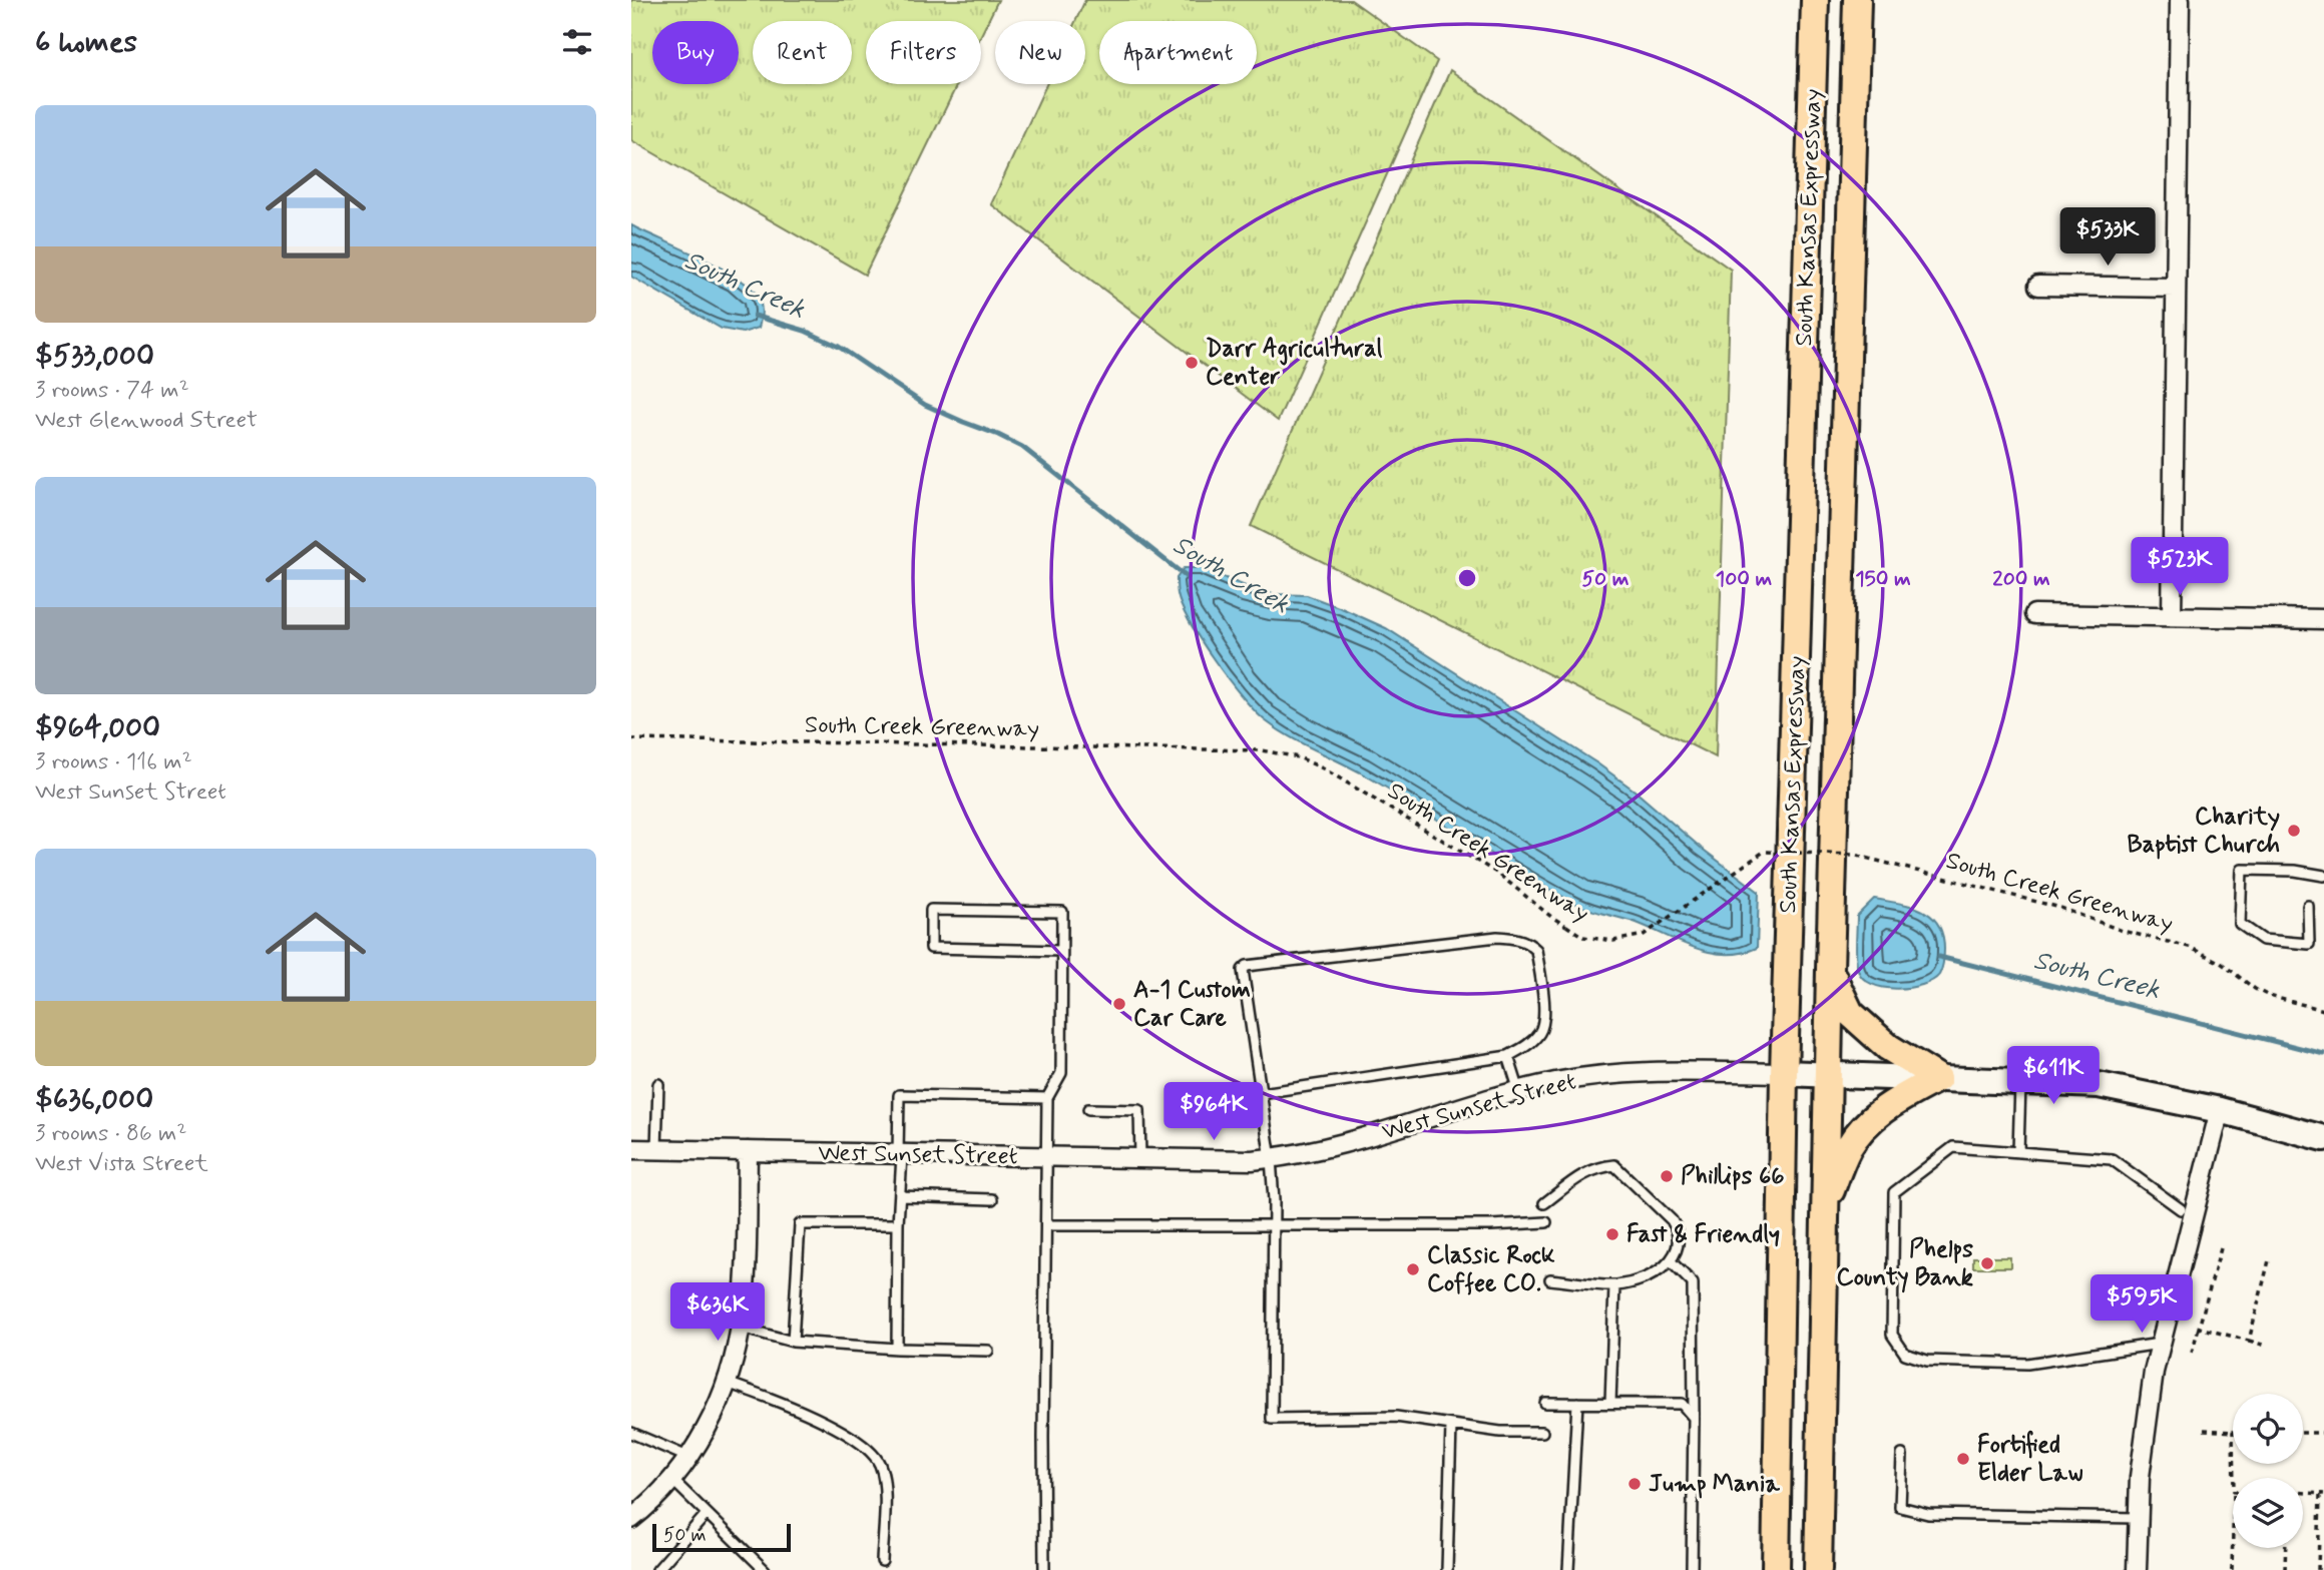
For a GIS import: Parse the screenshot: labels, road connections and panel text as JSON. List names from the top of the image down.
{
  "streets": {
    "main road": ["South Kansas Expressway", "West Sunset Street"],
    "path": ["South Creek Greenway"]
  },
  "crossings": [
    ["South Kansas Expressway", "West Sunset Street"]
  ],
  "water": ["South Creek"],
  "places": [
    "Darr Agricultural Center",
    "Charity Baptist Church",
    "A-1 Custom Car Care",
    "Phillips 66",
    "Fast & Friendly",
    "Phelps County Bank",
    "Classic Rock Coffee CO.",
    "Fortified Elder Law",
    "Jump Mania"
  ],
  "scale_bar": "50 m",
  "page": {
    "heading": "6 homes",
    "chip": [
      "Buy",
      "Rent",
      "Filters",
      "New",
      "Apartment"
    ],
    "list": [
      {
        "name": "$533,000",
        "note": "3 rooms · 74 m² · West Glenwood Street"
      },
      {
        "name": "$964,000",
        "note": "3 rooms · 116 m² · West Sunset Street"
      },
      {
        "name": "$636,000",
        "note": "3 rooms · 86 m² · West Vista Street"
      }
    ],
    "price": [
      "$533K",
      "$523K",
      "$611K",
      "$964K",
      "$595K",
      "$636K"
    ],
    "scale": "50 m"
  },
  "rings": [
    "50 m",
    "100 m",
    "150 m",
    "200 m"
  ]
}
